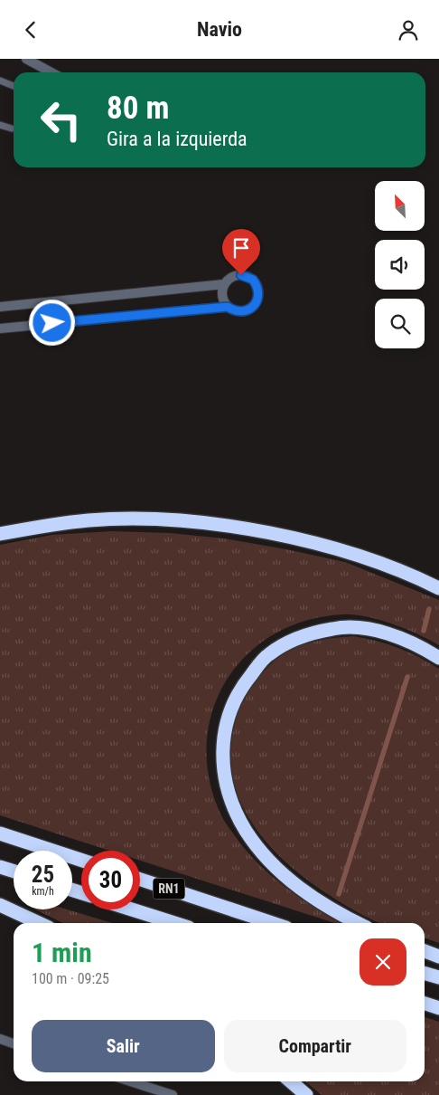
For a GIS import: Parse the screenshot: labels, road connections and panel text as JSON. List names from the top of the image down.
{
  "streets": {
    "highway": ["RN1"]
  },
  "north": "top left",
  "page": {
    "header": "Navio",
    "turn": ["80 m", "Gira a la izquierda"],
    "speed": "25 km/h",
    "limit": "30",
    "heading": ["1 min", "100 m · 09:25"],
    "buttons": ["Salir", "Compartir"]
  }
}
